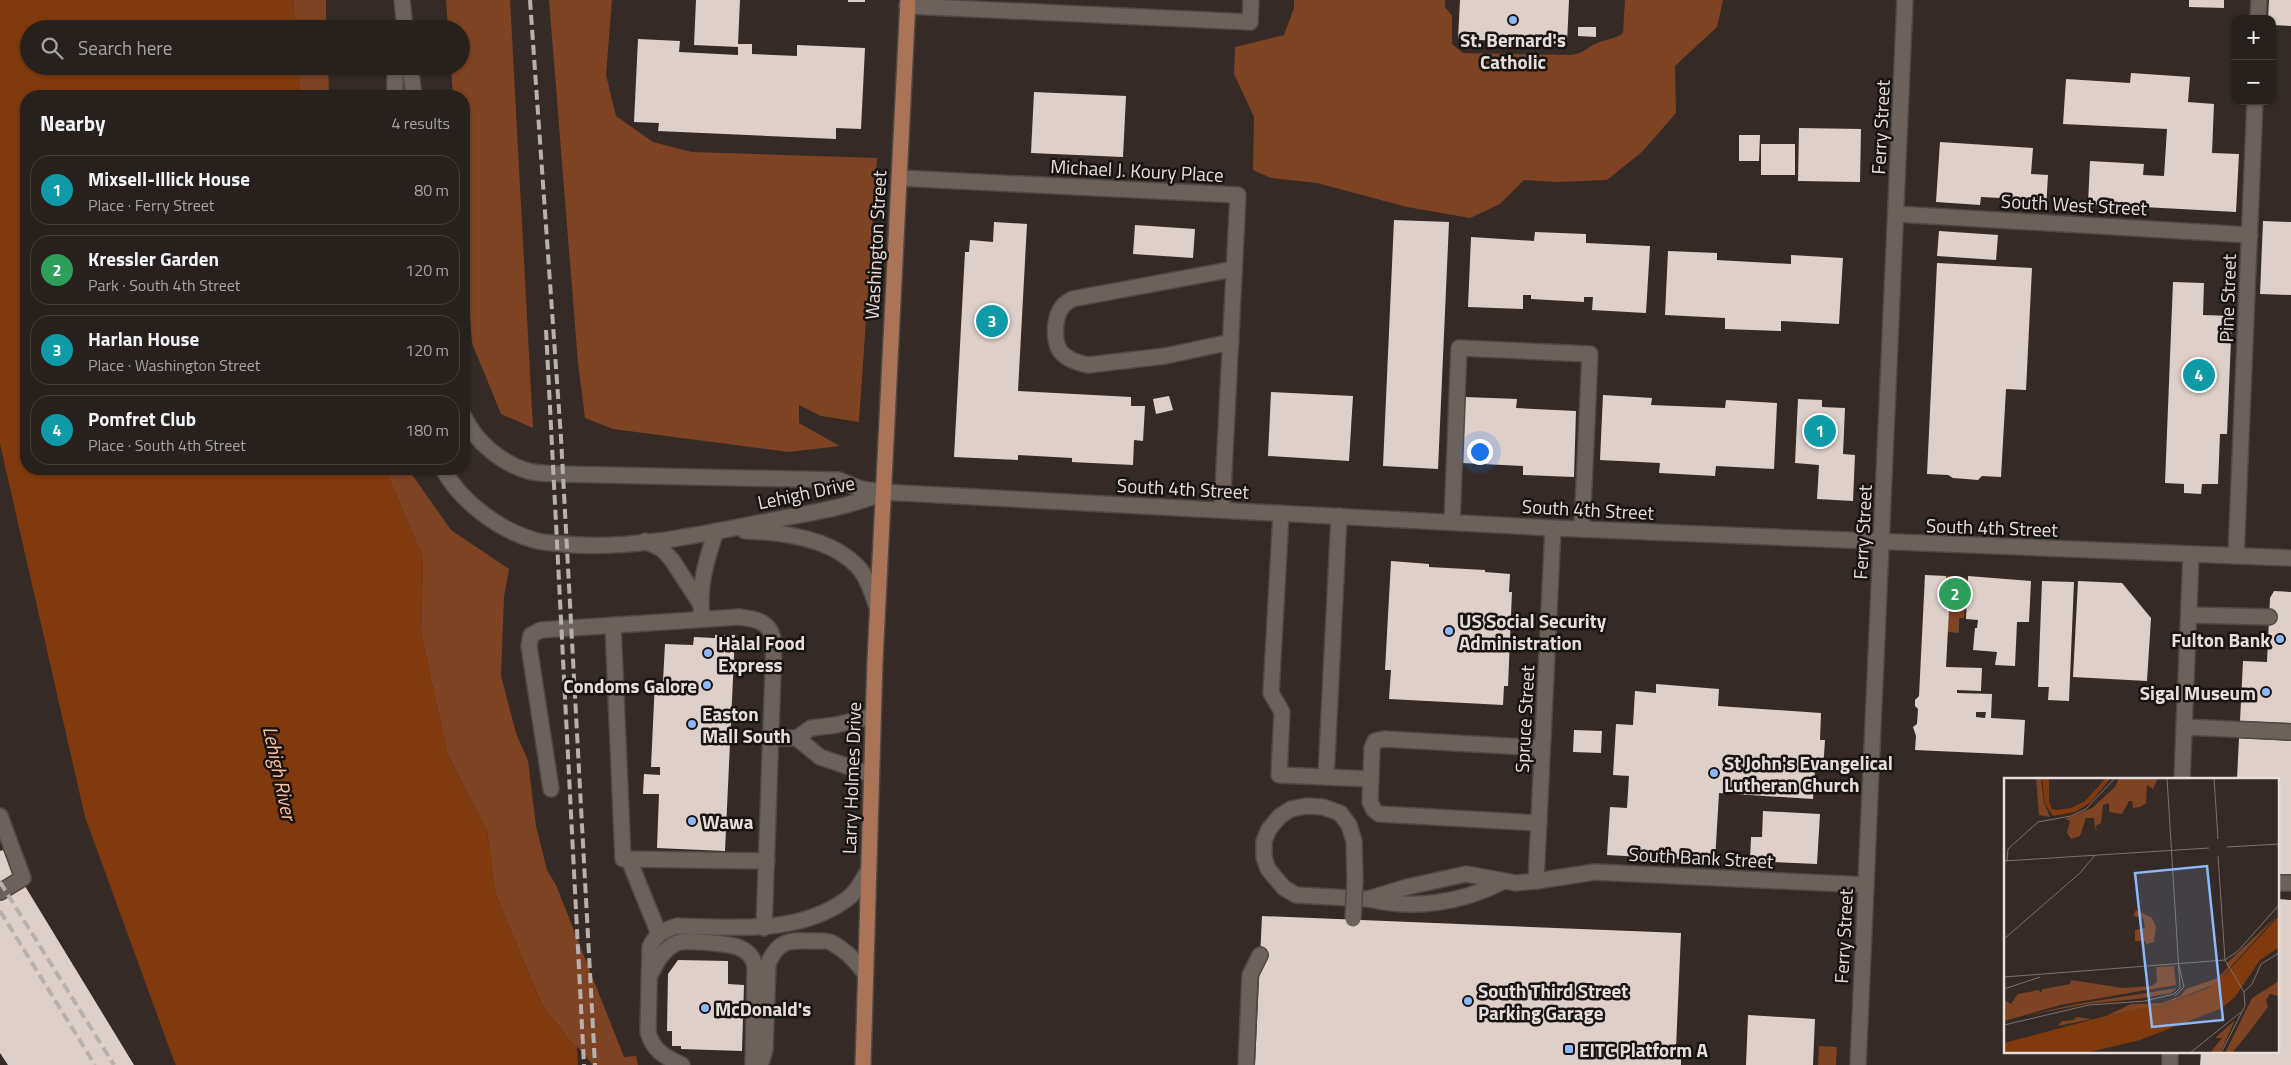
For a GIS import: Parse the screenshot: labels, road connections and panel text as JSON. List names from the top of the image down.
{
  "streets": {
    "main road": ["Washington Street", "Larry Holmes Drive"],
    "street": [
      "Ferry Street",
      "Michael J. Koury Place",
      "South West Street",
      "Pine Street",
      "South 4th Street",
      "Lehigh Drive",
      "Spruce Street",
      "South Bank Street"
    ]
  },
  "crossings": [
    ["Ferry Street", "South West Street"],
    ["Ferry Street", "South 4th Street"],
    ["Ferry Street", "South Bank Street"],
    ["Michael J. Koury Place", "Washington Street"],
    ["Michael J. Koury Place", "South 4th Street"],
    ["South West Street", "Pine Street"],
    ["Washington Street", "South 4th Street"],
    ["Washington Street", "Lehigh Drive"],
    ["Washington Street", "Larry Holmes Drive"],
    ["Pine Street", "South 4th Street"],
    ["South 4th Street", "Lehigh Drive"],
    ["South 4th Street", "Spruce Street"],
    ["South 4th Street", "Larry Holmes Drive"],
    ["Lehigh Drive", "Larry Holmes Drive"],
    ["Spruce Street", "South Bank Street"]
  ],
  "water": ["Lehigh River"],
  "places": {
    "other": [
      "St. Bernard's Catholic",
      "US Social Security Administration",
      "Fulton Bank",
      "Halal Food Express",
      "Condoms Galore",
      "Sigal Museum",
      "Easton Mall South",
      "St John's Evangelical Lutheran Church",
      "Wawa",
      "South Third Street Parking Garage",
      "McDonald's"
    ],
    "transit": ["EITC Platform A"]
  },
  "page": {
    "map_buttons": ["+", "−"],
    "search": "Search here",
    "heading": ["Nearby", "4 results"],
    "list": [
      {
        "mark": "1",
        "name": "Mixsell-Illick House",
        "note": "Place · Ferry Street",
        "value": "80 m"
      },
      {
        "mark": "2",
        "name": "Kressler Garden",
        "note": "Park · South 4th Street",
        "value": "120 m"
      },
      {
        "mark": "3",
        "name": "Harlan House",
        "note": "Place · Washington Street",
        "value": "120 m"
      },
      {
        "mark": "4",
        "name": "Pomfret Club",
        "note": "Place · South 4th Street",
        "value": "180 m"
      }
    ],
    "pins": [
      "3",
      "4",
      "1",
      "2"
    ]
  }
}
